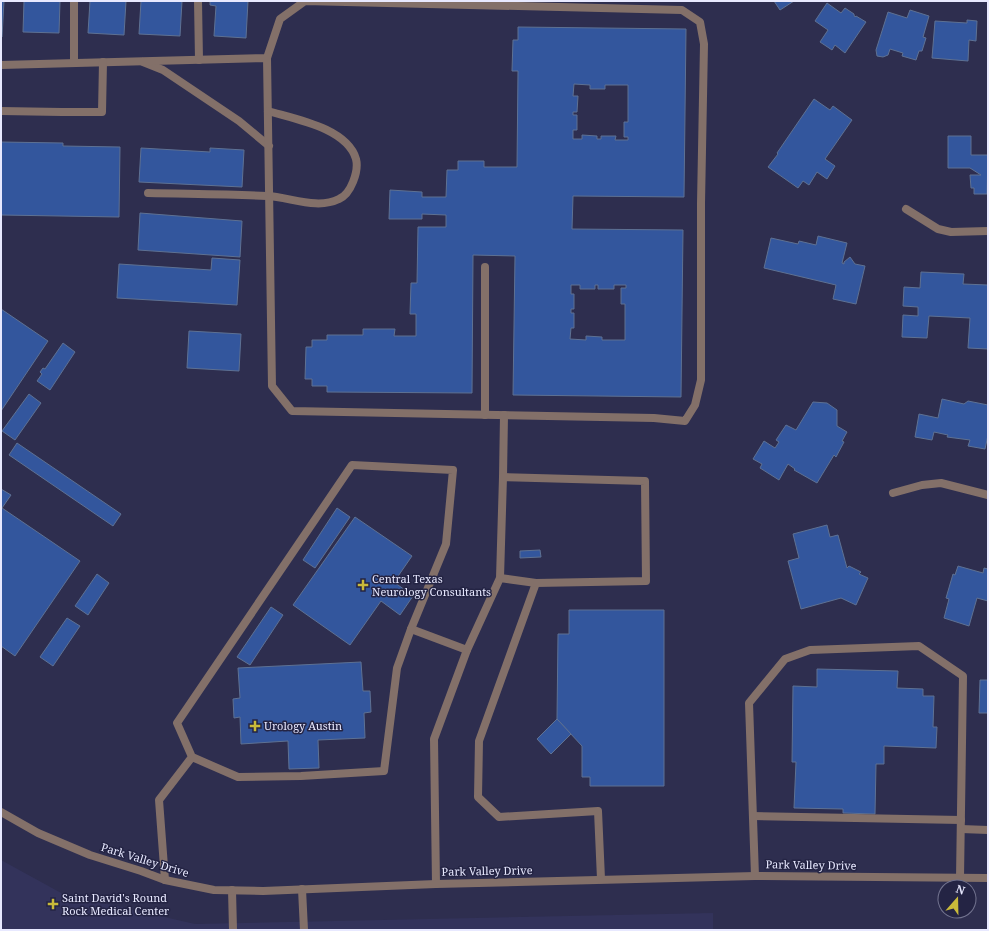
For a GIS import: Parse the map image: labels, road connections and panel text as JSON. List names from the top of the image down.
{
  "streets": {
    "street": ["Park Valley Drive"]
  },
  "places": {
    "health": ["Central Texas Neurology Consultants", "Urology Austin", "Saint David's Round Rock Medical Center"]
  },
  "north": "top"
}
